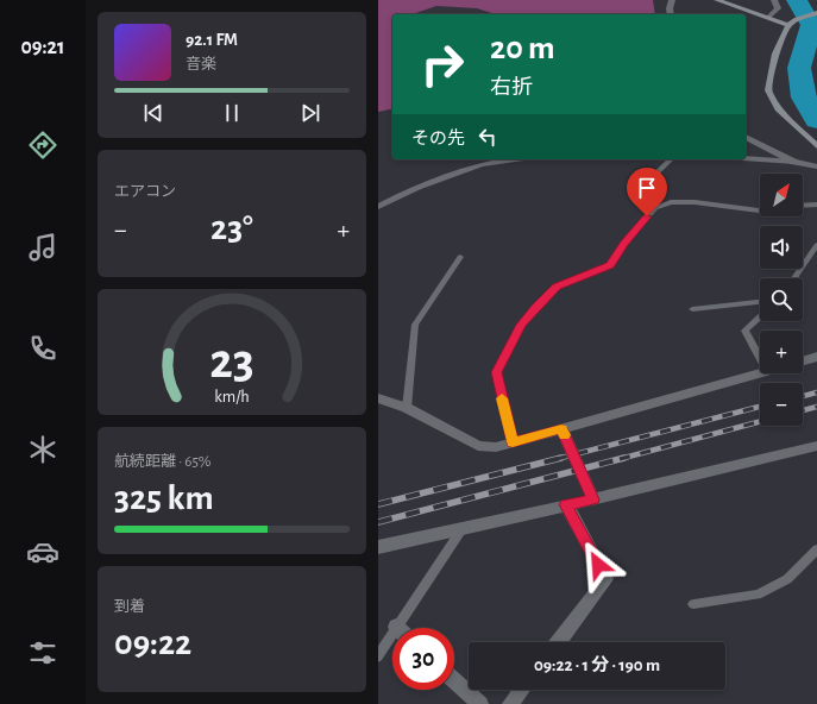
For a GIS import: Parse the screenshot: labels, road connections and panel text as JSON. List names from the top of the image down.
{
  "north": "top right",
  "page": {
    "tabs": "09:21",
    "turn": ["20 m", "右折"],
    "song": ["92.1 FM", "音楽"],
    "then": "その先",
    "tile": [
      "エアコン",
      ["航続距離 · 65%", "325 km"],
      ["到着", "09:22"]
    ],
    "map_buttons": ["+", "−"],
    "heat": ["−", "23°", "+"],
    "limit": "30",
    "trip": "09:22 · 1 分 · 190 m",
    "gauge": ["23", "km/h"]
  }
}
